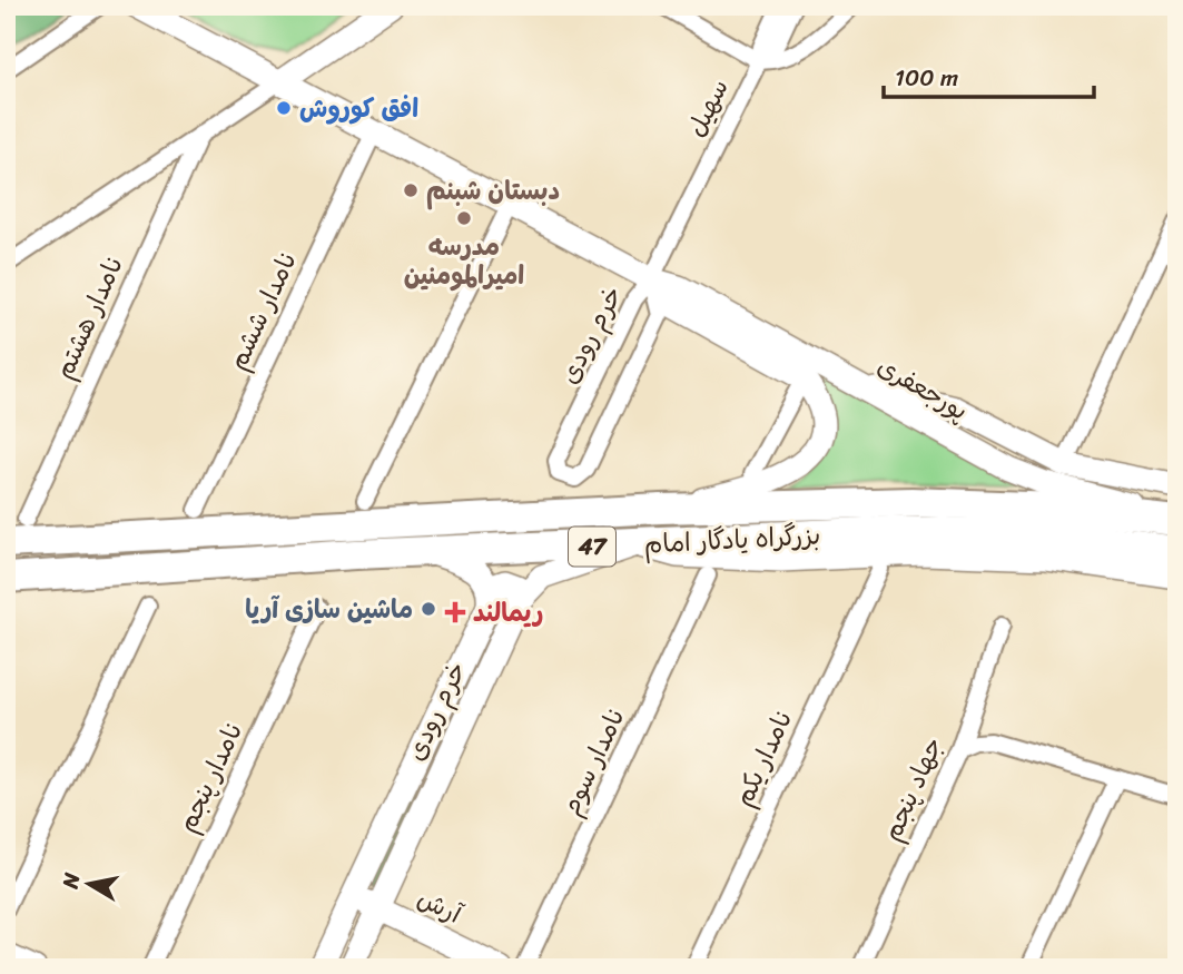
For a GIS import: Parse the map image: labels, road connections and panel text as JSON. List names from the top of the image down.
{
  "streets": {
    "highway": ["بزرگراه یادگار امام", "47"],
    "street": [
      "سهیل",
      "نامدار ششم",
      "نامدار هشتم",
      "خرم‌ رودی",
      "پورجعفری",
      "خرم رودی",
      "نامدار یکم",
      "نامدار سوم",
      "نامدار پنجم",
      "جهاد پنجم",
      "آرش"
    ]
  },
  "crossings": [
    ["سهیل", "خرم‌ رودی"],
    ["سهیل", "پورجعفری"],
    ["نامدار ششم", "پورجعفری"],
    ["خرم‌ رودی", "پورجعفری"],
    ["پورجعفری", "بزرگراه یادگار امام"],
    ["بزرگراه یادگار امام", "خرم رودی"],
    ["خرم رودی", "آرش"]
  ],
  "places": {
    "other": [
      "افق کوروش",
      "دبستان شبنم",
      "مدرسه امیرالمومنین",
      "ماشین سازی آریا"
    ],
    "health": ["ریمالند"]
  },
  "scale_bar": "100 m",
  "north": "left"
}
